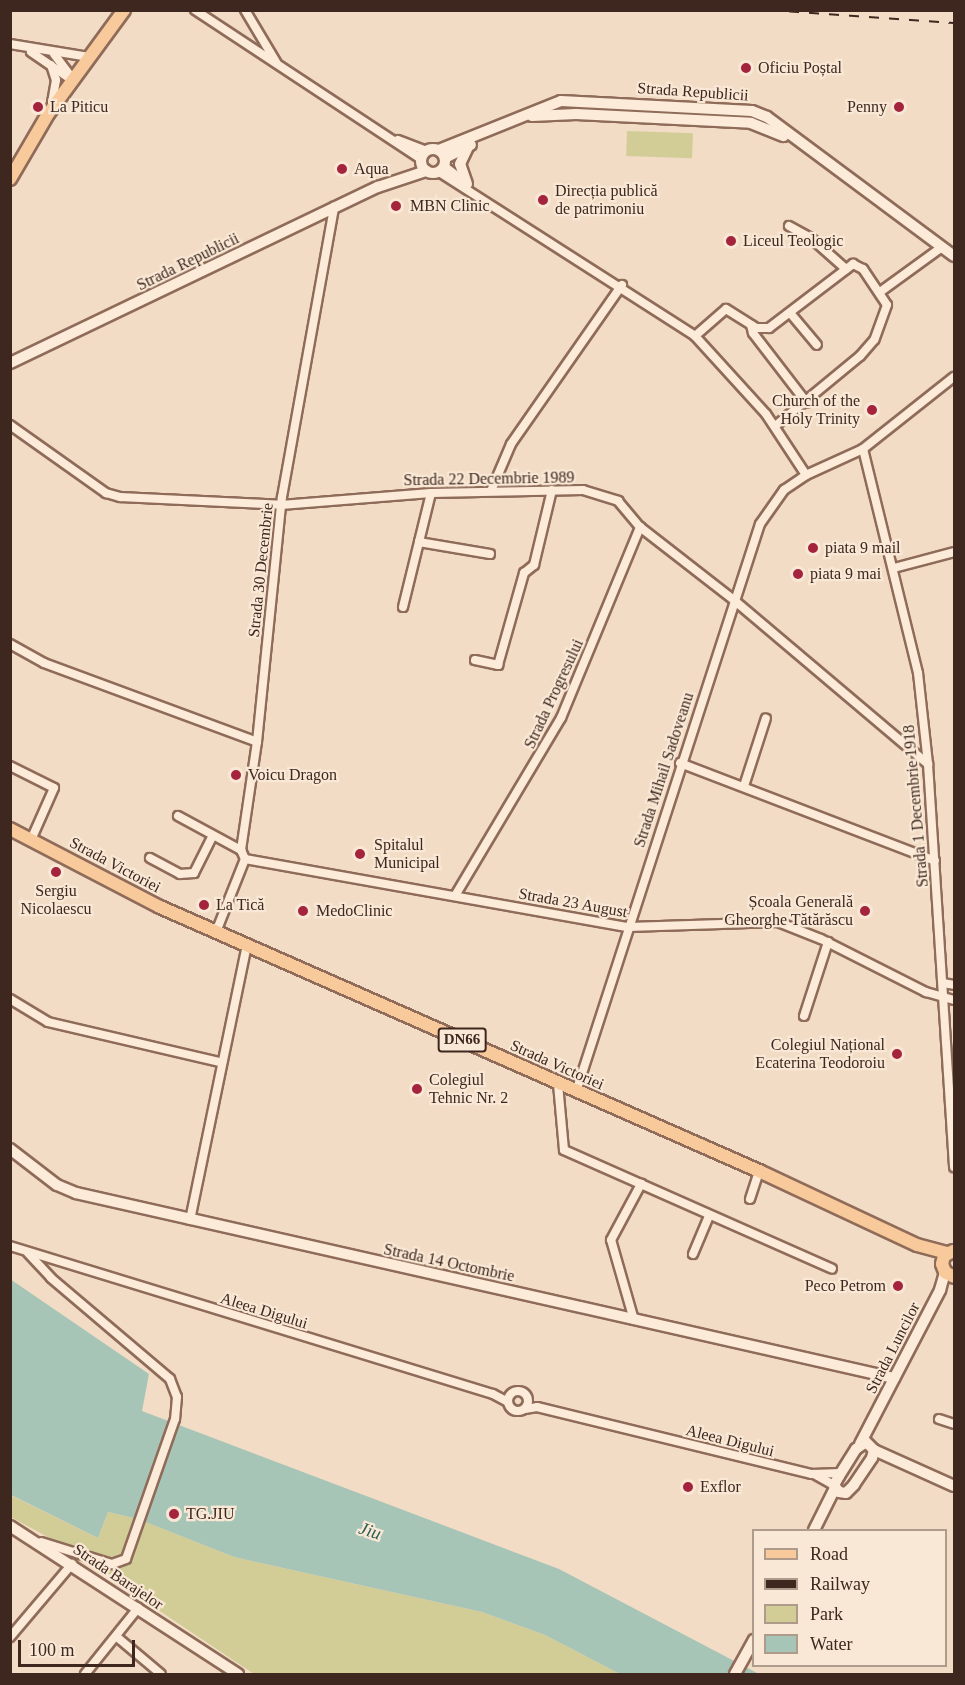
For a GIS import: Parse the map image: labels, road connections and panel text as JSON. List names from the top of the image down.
{
  "streets": {
    "main road": [
      "Strada Republicii",
      "Strada Victoriei",
      "DN66",
      "Strada 14 Octombrie",
      "Strada Luncilor",
      "Strada Barajelor"
    ],
    "street": [
      "Strada 22 Decembrie 1989",
      "Strada 30 Decembrie",
      "Strada Progresului",
      "Strada Mihail Sadoveanu",
      "Strada 1 Decembrie 1918",
      "Strada 23 August",
      "Aleea Digului"
    ]
  },
  "crossings": [
    ["Strada Republicii", "Strada 30 Decembrie"],
    ["Strada 22 Decembrie 1989", "Strada 30 Decembrie"],
    ["Strada 22 Decembrie 1989", "Strada Progresului"],
    ["Strada 22 Decembrie 1989", "Strada Mihail Sadoveanu"],
    ["Strada 22 Decembrie 1989", "Strada 1 Decembrie 1918"],
    ["Strada Progresului", "Strada 23 August"],
    ["Strada Mihail Sadoveanu", "Strada Victoriei"],
    ["Strada Mihail Sadoveanu", "Strada 23 August"],
    ["Strada 1 Decembrie 1918", "Strada 23 August"],
    ["Strada Victoriei", "Strada Luncilor"],
    ["Strada 14 Octombrie", "Strada Luncilor"]
  ],
  "water": ["Jiu"],
  "places": [
    "Oficiu Poștal",
    "La Piticu",
    "Penny",
    "Aqua",
    "Direcția publică de patrimoniu",
    "MBN Clinic",
    "Liceul Teologic",
    "Church of the Holy Trinity",
    "piata 9 mail",
    "piata 9 mai",
    "Voicu Dragon",
    "Spitalul Municipal",
    "Sergiu Nicolaescu",
    "La Tică",
    "MedoClinic",
    "Școala Generală Gheorghe Tătărăscu",
    "Colegiul Național Ecaterina Teodoroiu",
    "Colegiul Tehnic Nr. 2",
    "Peco Petrom",
    "Exflor",
    "TG.JIU"
  ],
  "legend": [
    "Road",
    "Railway",
    "Park",
    "Water"
  ],
  "scale_bar": "100 m"
}
